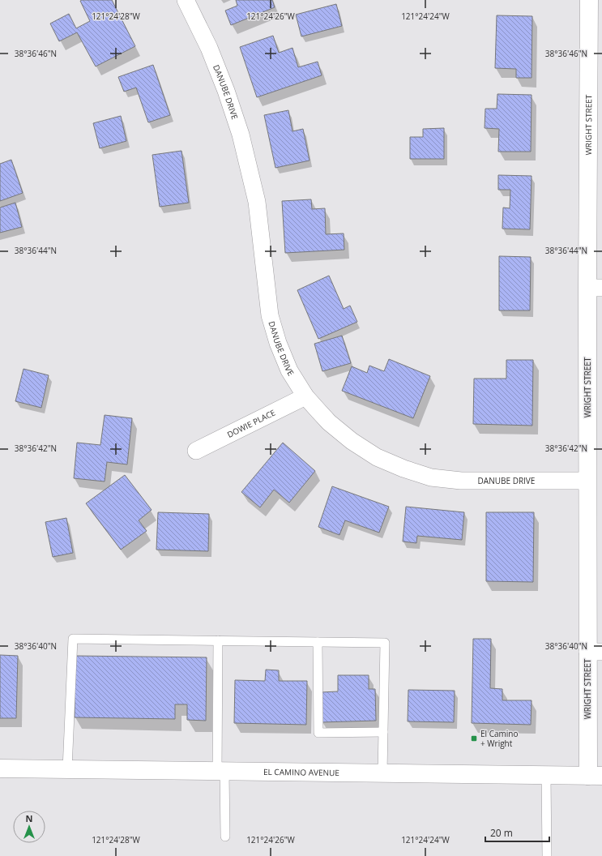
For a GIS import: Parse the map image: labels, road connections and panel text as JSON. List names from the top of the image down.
{
  "streets": {
    "street": [
      "DANUBE DRIVE",
      "WRIGHT STREET",
      "DOWIE PLACE",
      "EL CAMINO AVENUE"
    ]
  },
  "crossings": [
    ["DANUBE DRIVE", "WRIGHT STREET"],
    ["DANUBE DRIVE", "DOWIE PLACE"],
    ["WRIGHT STREET", "EL CAMINO AVENUE"]
  ],
  "places": {
    "transit": ["El Camino + Wright"]
  },
  "scale_bar": "20 m",
  "north": "top",
  "coordinates": [
    "121°24'28\"W",
    "121°24'26\"W",
    "121°24'24\"W",
    "38°36'46\"N",
    "38°36'44\"N",
    "38°36'42\"N",
    "38°36'40\"N"
  ]
}
